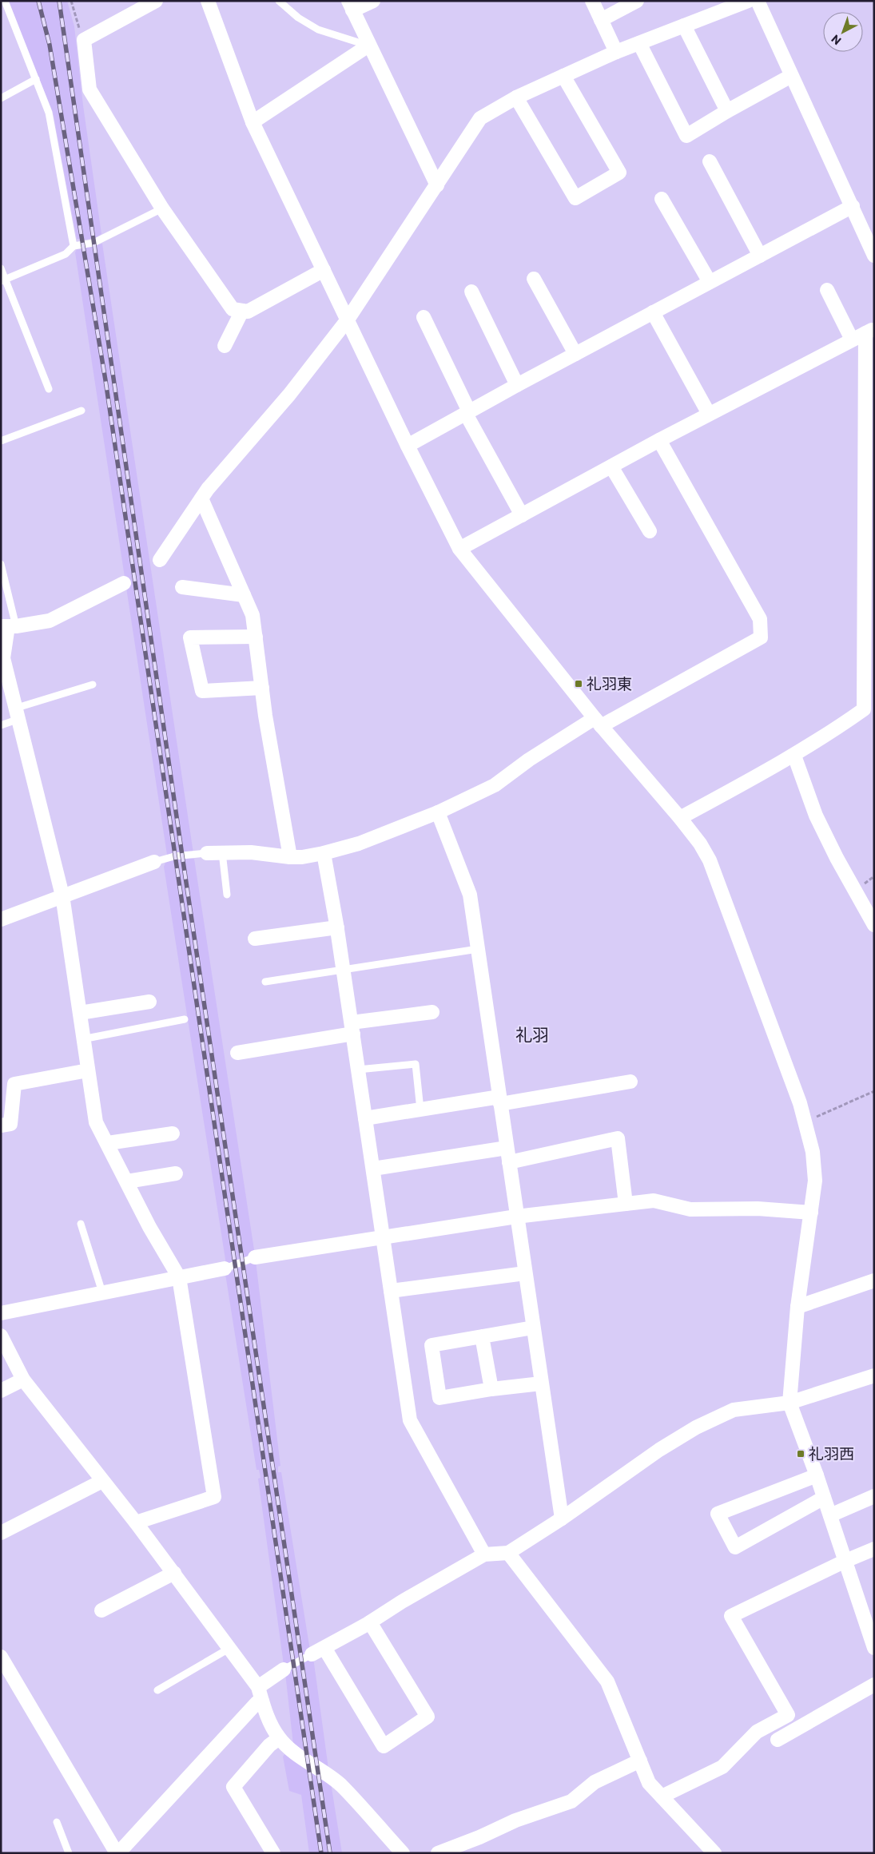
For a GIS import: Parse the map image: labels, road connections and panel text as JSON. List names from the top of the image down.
{
  "districts": ["礼羽"],
  "places": {
    "transit": ["礼羽東", "礼羽西"]
  },
  "north": "bottom left"
}
